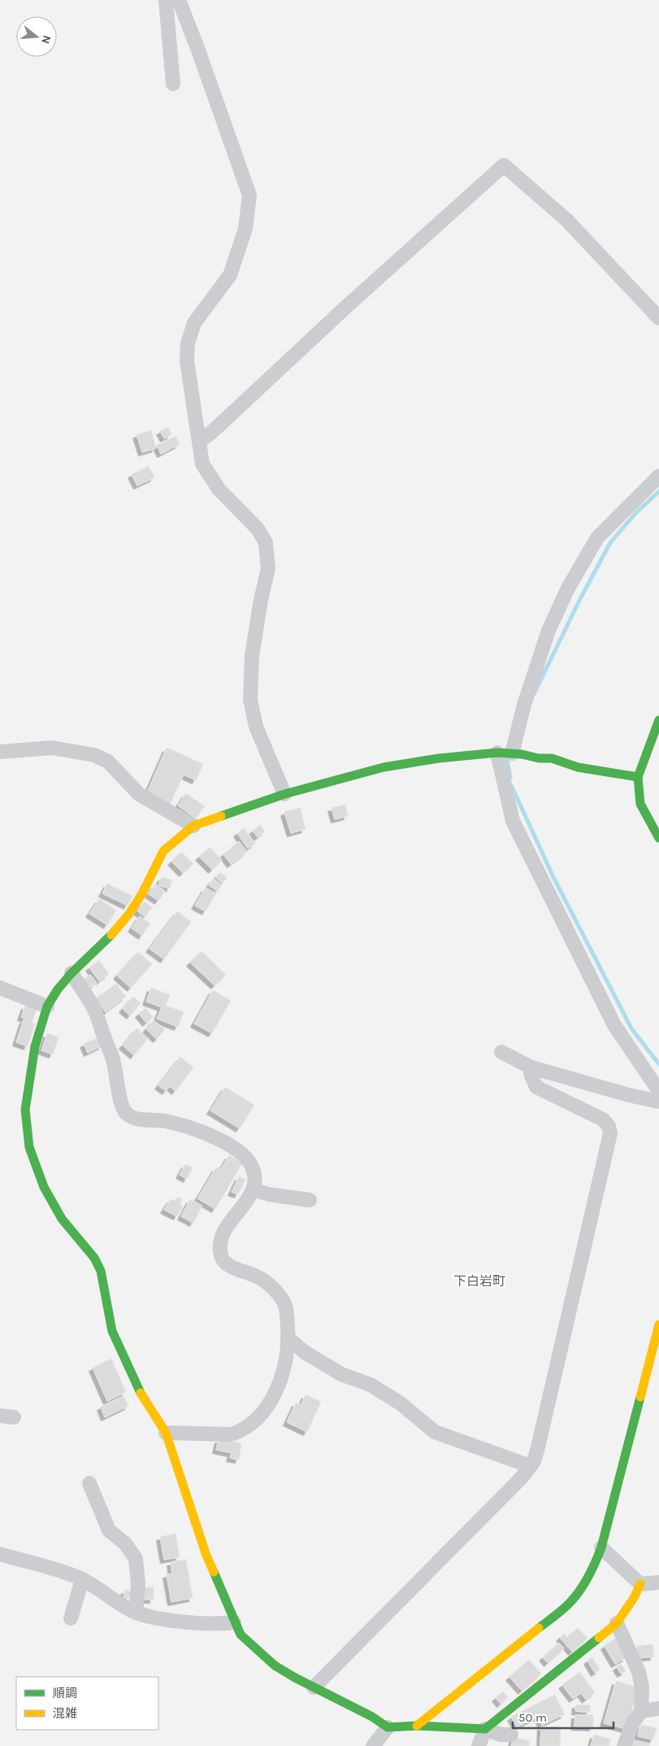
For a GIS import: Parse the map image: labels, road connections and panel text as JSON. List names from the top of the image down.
{
  "districts": ["下白岩町"],
  "legend": ["順調", "混雑"],
  "scale_bar": "50 m",
  "north": "right"
}
